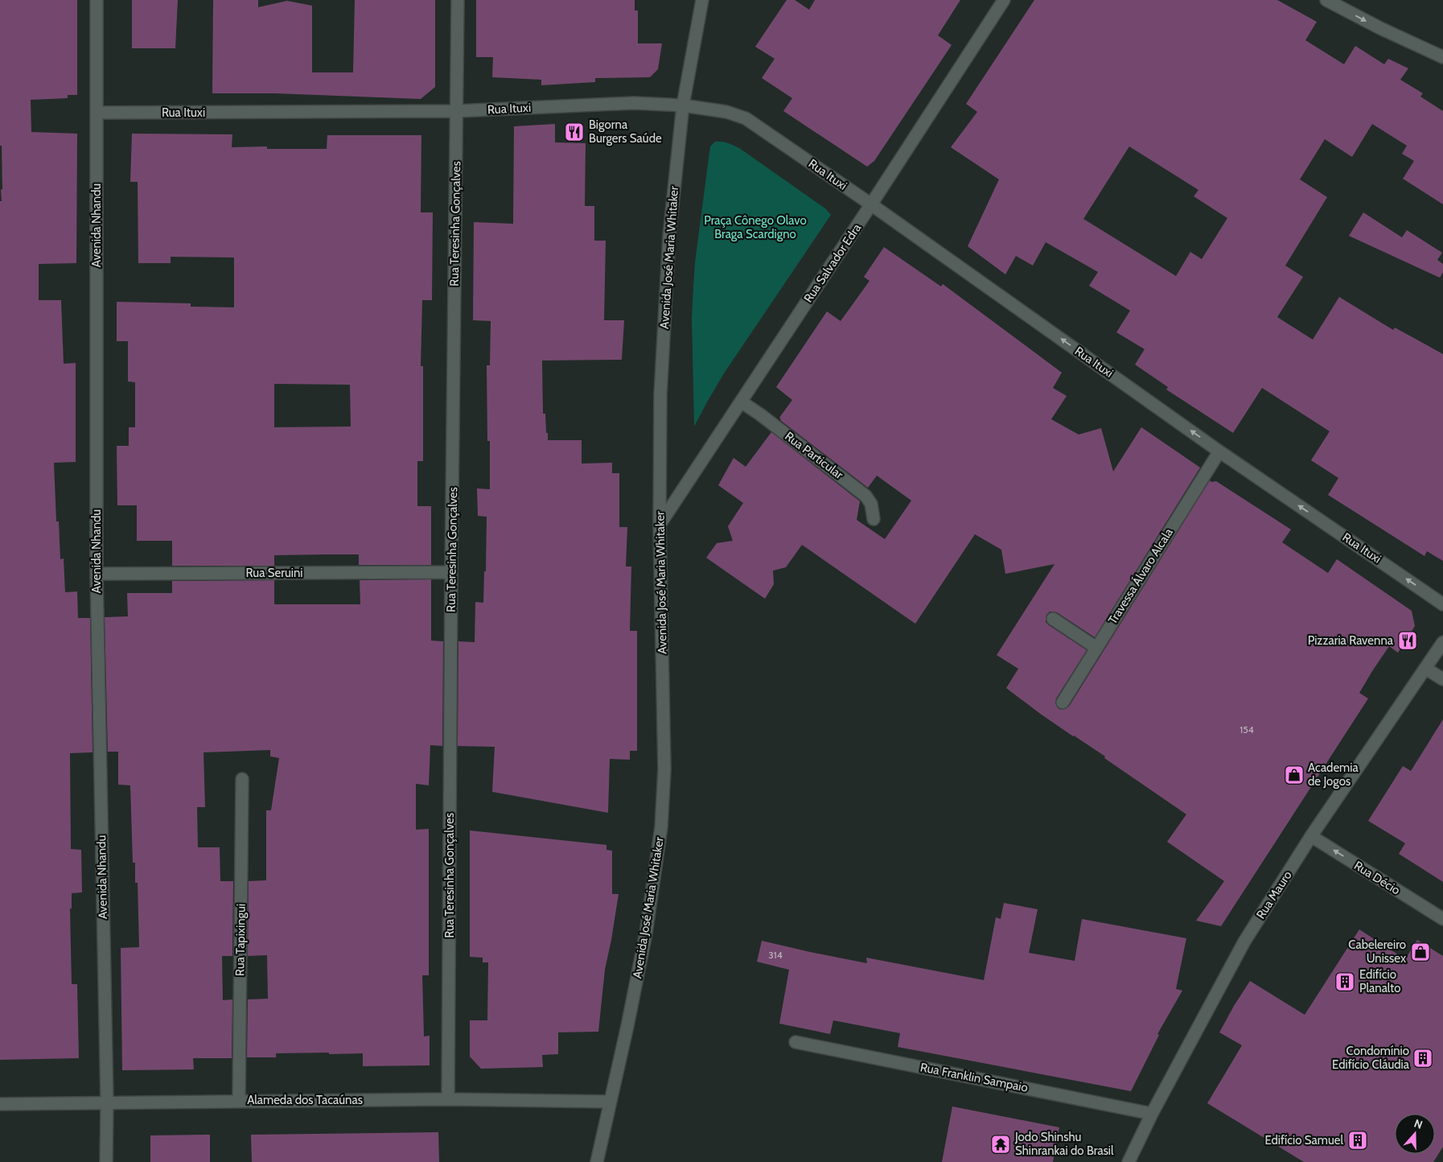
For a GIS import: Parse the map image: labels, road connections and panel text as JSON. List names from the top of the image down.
{
  "streets": {
    "street": [
      "Rua Ituxi",
      "Rua Teresinha Gonçalves",
      "Avenida Nhandu",
      "Avenida José Maria Whitaker",
      "Rua Salvador Edra",
      "Rua Particular",
      "Rua Seruini",
      "Travessa Álvaro Alcala",
      "Rua Décio",
      "Rua Mauro",
      "Rua Tapixingui",
      "Rua Franklin Sampaio",
      "Alameda dos Tacaúnas"
    ]
  },
  "crossings": [
    ["Rua Ituxi", "Rua Teresinha Gonçalves"],
    ["Rua Ituxi", "Avenida Nhandu"],
    ["Rua Ituxi", "Avenida José Maria Whitaker"],
    ["Rua Ituxi", "Rua Salvador Edra"],
    ["Rua Ituxi", "Travessa Álvaro Alcala"],
    ["Rua Teresinha Gonçalves", "Rua Seruini"],
    ["Rua Teresinha Gonçalves", "Alameda dos Tacaúnas"],
    ["Avenida Nhandu", "Rua Seruini"],
    ["Avenida Nhandu", "Alameda dos Tacaúnas"],
    ["Avenida José Maria Whitaker", "Rua Salvador Edra"],
    ["Avenida José Maria Whitaker", "Alameda dos Tacaúnas"],
    ["Rua Salvador Edra", "Rua Particular"],
    ["Rua Décio", "Rua Mauro"],
    ["Rua Mauro", "Rua Franklin Sampaio"],
    ["Rua Tapixingui", "Alameda dos Tacaúnas"]
  ],
  "one_way": ["Rua Ituxi", "Rua Décio"],
  "parks": ["Praça Cônego Olavo Braga Scardigno"],
  "places": {
    "restaurant": ["Bigorna Burgers Saúde", "Pizzaria Ravenna"],
    "shop": ["Academia de Jogos", "Cabelereiro Unissex"],
    "building": ["Edifício Planalto", "Condomínio Edifício Cláudia", "Edifício Samuel"],
    "temple": ["Jodo Shinshu Shinrankai do Brasil"]
  },
  "house_numbers": ["154", "314"],
  "north": "top"
}
